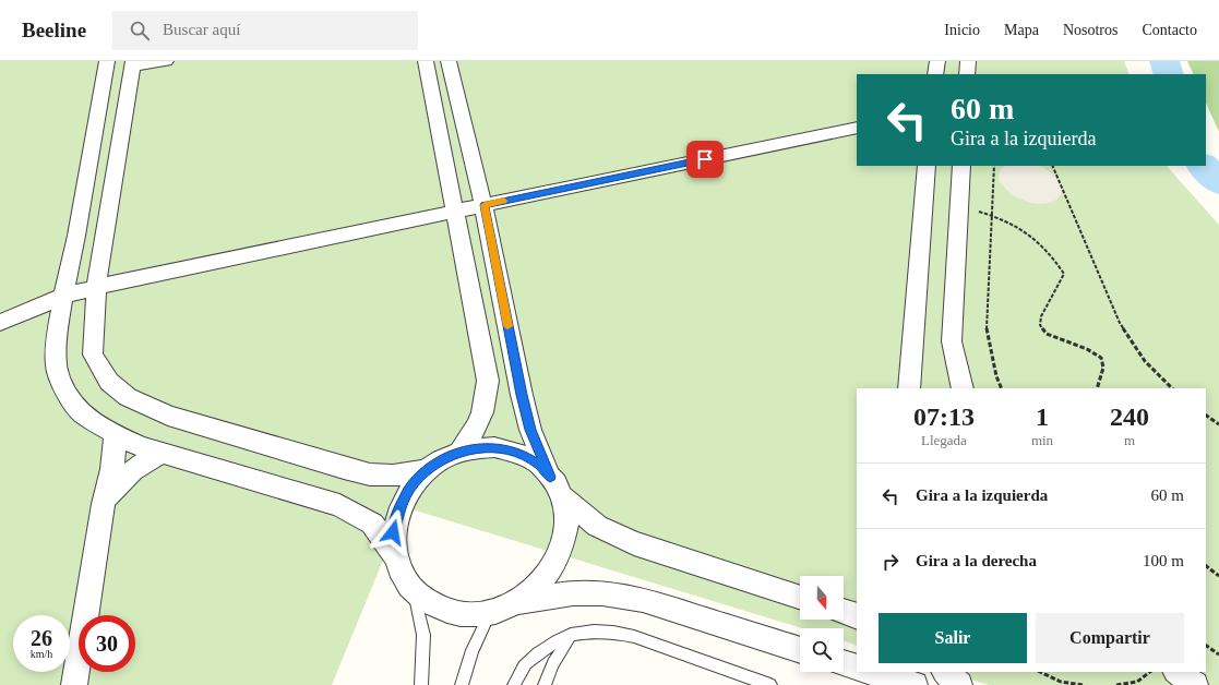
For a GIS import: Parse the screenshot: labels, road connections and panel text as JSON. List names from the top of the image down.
{
  "north": "bottom",
  "page": {
    "header": "Beeline",
    "search": "Buscar aquí",
    "nav": [
      "Inicio",
      "Mapa",
      "Nosotros",
      "Contacto"
    ],
    "turn": ["60 m", "Gira a la izquierda"],
    "eta": [
      "07:13",
      "Llegada",
      "1",
      "min",
      "240",
      "m"
    ],
    "list": [
      {
        "name": "Gira a la izquierda",
        "value": "60 m"
      },
      {
        "name": "Gira a la derecha",
        "value": "100 m"
      }
    ],
    "buttons": ["Salir", "Compartir"],
    "speed": "26 km/h",
    "limit": "30"
  }
}
